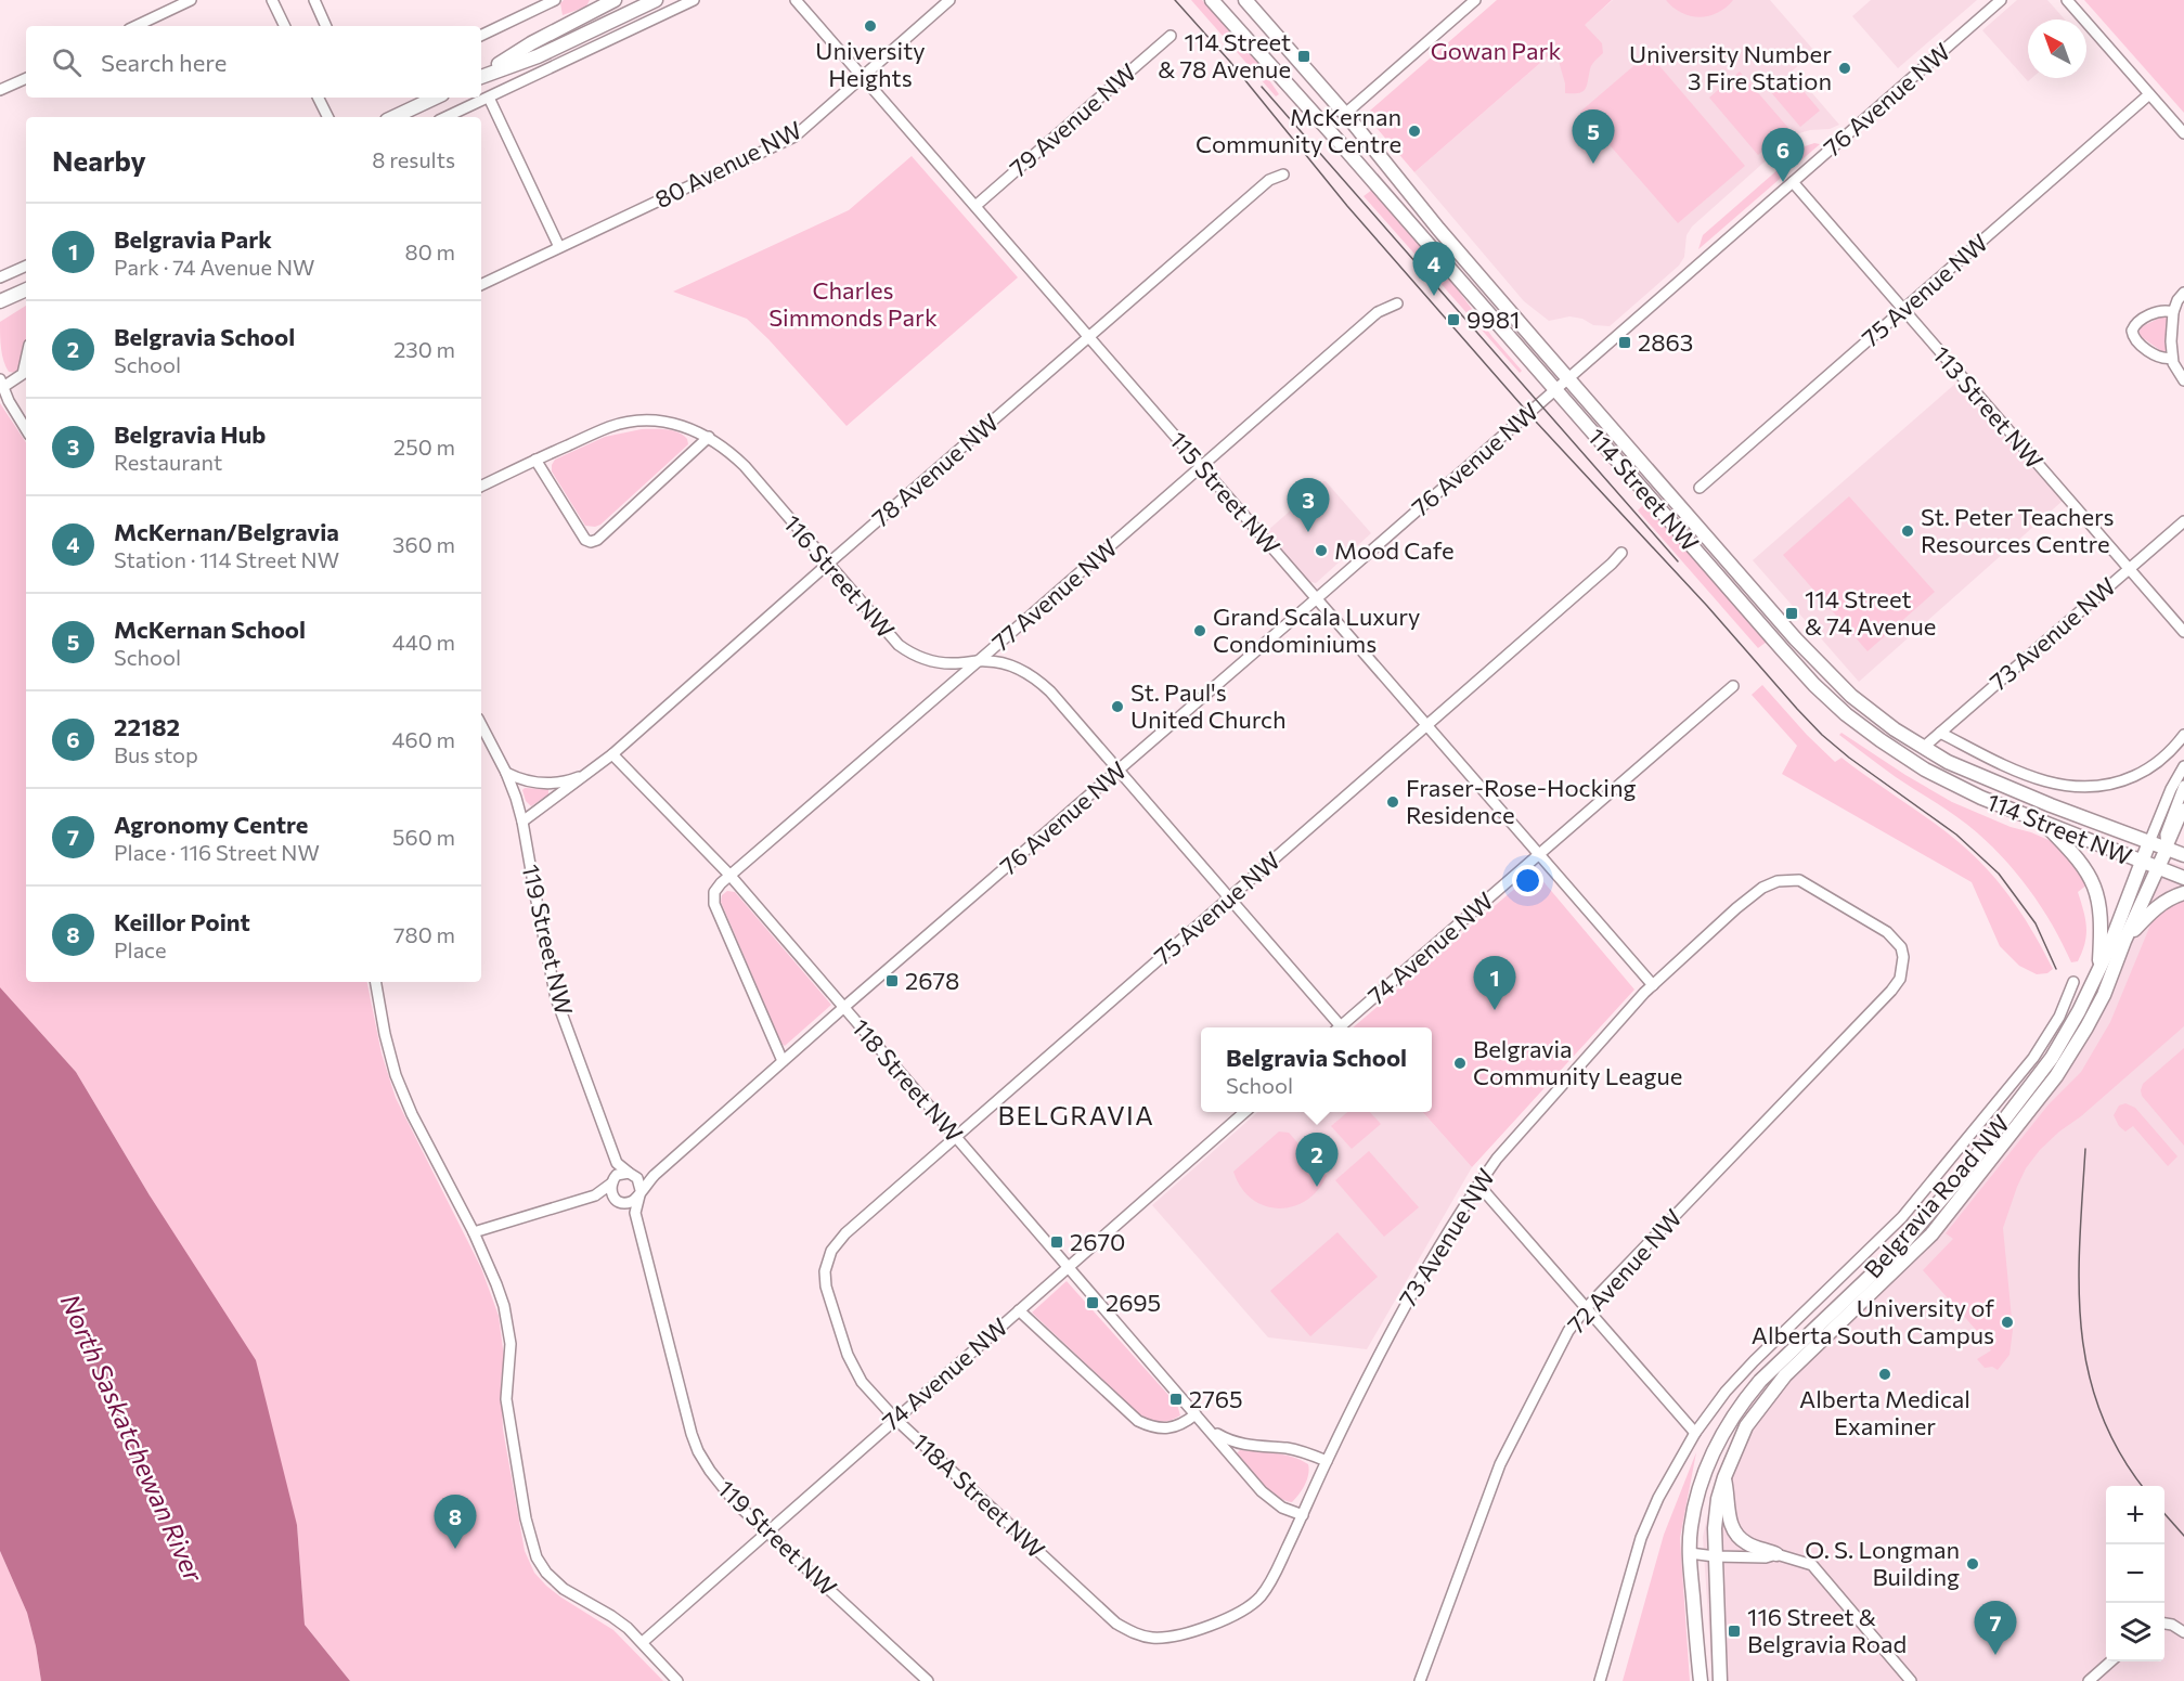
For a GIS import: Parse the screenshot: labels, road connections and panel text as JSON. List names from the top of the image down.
{
  "streets": {
    "main road": ["114 Street NW", "Belgravia Road NW"],
    "street": [
      "76 Avenue NW",
      "79 Avenue NW",
      "80 Avenue NW",
      "75 Avenue NW",
      "113 Street NW",
      "78 Avenue NW",
      "115 Street NW",
      "116 Street NW",
      "77 Avenue NW",
      "73 Avenue NW",
      "119 Street NW",
      "74 Avenue NW",
      "118 Street NW",
      "72 Avenue NW",
      "118A Street NW"
    ]
  },
  "crossings": [
    ["76 Avenue NW", "113 Street NW"],
    ["76 Avenue NW", "114 Street NW"],
    ["76 Avenue NW", "115 Street NW"],
    ["76 Avenue NW", "116 Street NW"],
    ["76 Avenue NW", "77 Avenue NW"],
    ["76 Avenue NW", "119 Street NW"],
    ["76 Avenue NW", "118 Street NW"],
    ["79 Avenue NW", "115 Street NW"],
    ["80 Avenue NW", "115 Street NW"],
    ["75 Avenue NW", "113 Street NW"],
    ["75 Avenue NW", "115 Street NW"],
    ["75 Avenue NW", "116 Street NW"],
    ["75 Avenue NW", "118 Street NW"],
    ["75 Avenue NW", "118A Street NW"],
    ["113 Street NW", "73 Avenue NW"],
    ["78 Avenue NW", "115 Street NW"],
    ["78 Avenue NW", "116 Street NW"],
    ["78 Avenue NW", "119 Street NW"],
    ["78 Avenue NW", "118 Street NW"],
    ["114 Street NW", "73 Avenue NW"],
    ["114 Street NW", "Belgravia Road NW"],
    ["115 Street NW", "77 Avenue NW"],
    ["115 Street NW", "73 Avenue NW"],
    ["115 Street NW", "74 Avenue NW"],
    ["116 Street NW", "77 Avenue NW"],
    ["77 Avenue NW", "118 Street NW"],
    ["73 Avenue NW", "118 Street NW"],
    ["73 Avenue NW", "72 Avenue NW"],
    ["73 Avenue NW", "118A Street NW"],
    ["119 Street NW", "74 Avenue NW"],
    ["74 Avenue NW", "118 Street NW"],
    ["74 Avenue NW", "118A Street NW"]
  ],
  "districts": ["BELGRAVIA"],
  "water": ["North Saskatchewan River"],
  "parks": ["Gowan Park", "Charles Simmonds Park"],
  "places": {
    "other": [
      "University Heights",
      "University Number 3 Fire Station",
      "McKernan Community Centre",
      "St. Peter Teachers Resources Centre",
      "Mood Cafe",
      "Grand Scala Luxury Condominiums",
      "St. Paul's United Church",
      "Fraser-Rose-Hocking Residence",
      "Belgravia Community League",
      "University of Alberta South Campus",
      "Alberta Medical Examiner",
      "O. S. Longman Building"
    ],
    "transit": [
      "114 Street & 78 Avenue",
      "9981",
      "2863",
      "114 Street & 74 Avenue",
      "2678",
      "2670",
      "2695",
      "2765",
      "116 Street & Belgravia Road"
    ]
  },
  "north": "top left",
  "page": {
    "search": "Search here",
    "pins": [
      "5",
      "6",
      "4",
      "3",
      "1",
      "2",
      "8",
      "7"
    ],
    "heading": ["Nearby", "8 results"],
    "list": [
      {
        "mark": "1",
        "name": "Belgravia Park",
        "note": "Park · 74 Avenue NW",
        "value": "80 m"
      },
      {
        "mark": "2",
        "name": "Belgravia School",
        "note": "School",
        "value": "230 m"
      },
      {
        "mark": "3",
        "name": "Belgravia Hub",
        "note": "Restaurant",
        "value": "250 m"
      },
      {
        "mark": "4",
        "name": "McKernan/Belgravia",
        "note": "Station · 114 Street NW",
        "value": "360 m"
      },
      {
        "mark": "5",
        "name": "McKernan School",
        "note": "School",
        "value": "440 m"
      },
      {
        "mark": "6",
        "name": "22182",
        "note": "Bus stop",
        "value": "460 m"
      },
      {
        "mark": "7",
        "name": "Agronomy Centre",
        "note": "Place · 116 Street NW",
        "value": "560 m"
      },
      {
        "mark": "8",
        "name": "Keillor Point",
        "note": "Place",
        "value": "780 m"
      }
    ],
    "popup": ["Belgravia School", "School"],
    "map_buttons": ["+", "−"]
  }
}
